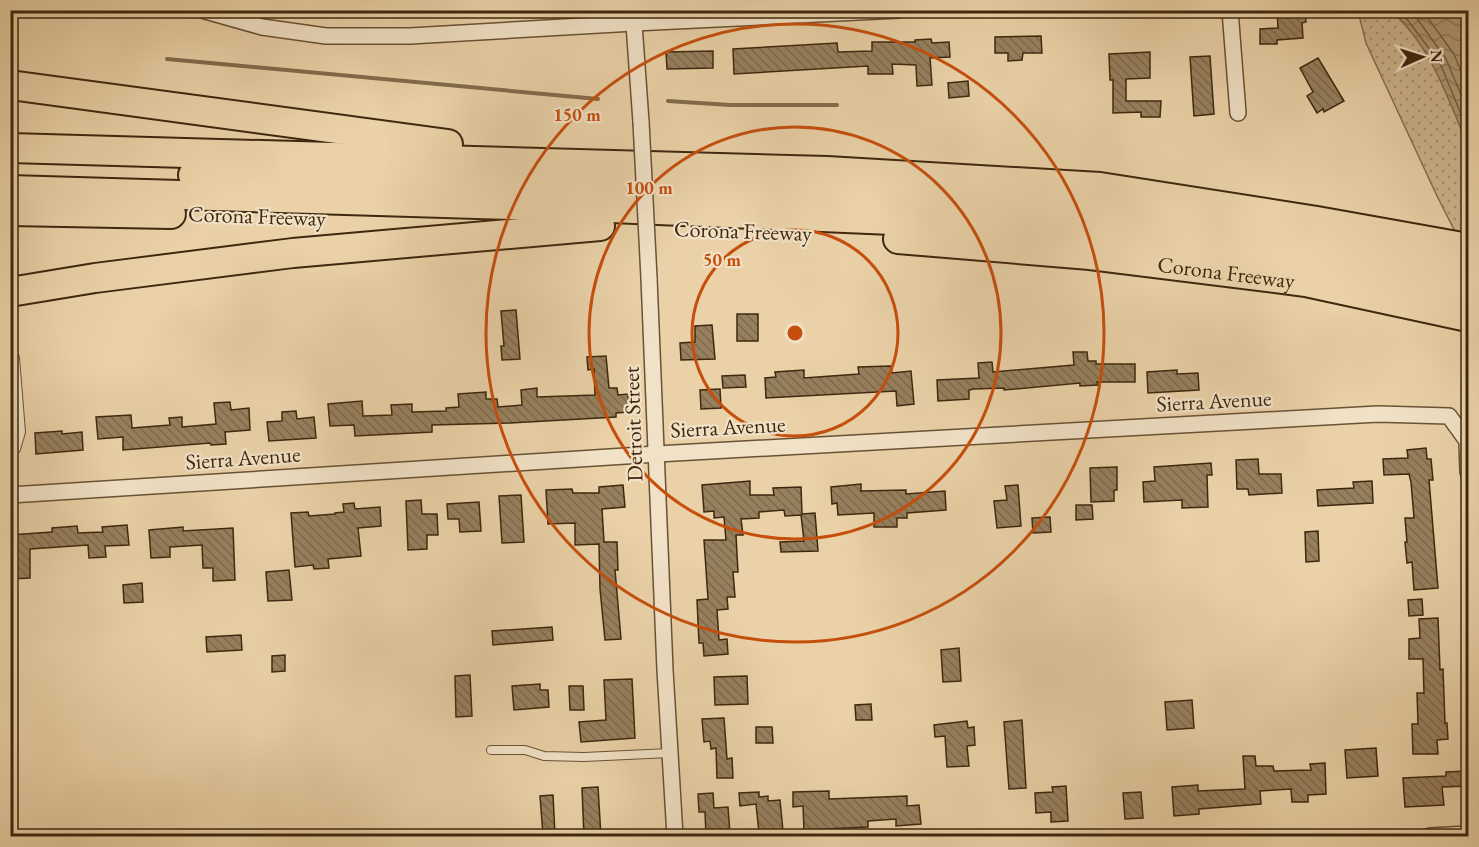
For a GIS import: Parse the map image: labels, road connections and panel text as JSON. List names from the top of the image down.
{
  "streets": {
    "highway": ["Corona Freeway"],
    "street": ["Sierra Avenue", "Detroit Street"]
  },
  "crossings": [
    ["Sierra Avenue", "Detroit Street"]
  ],
  "north": "right",
  "rings": ["150 m", "100 m", "50 m"]
}
